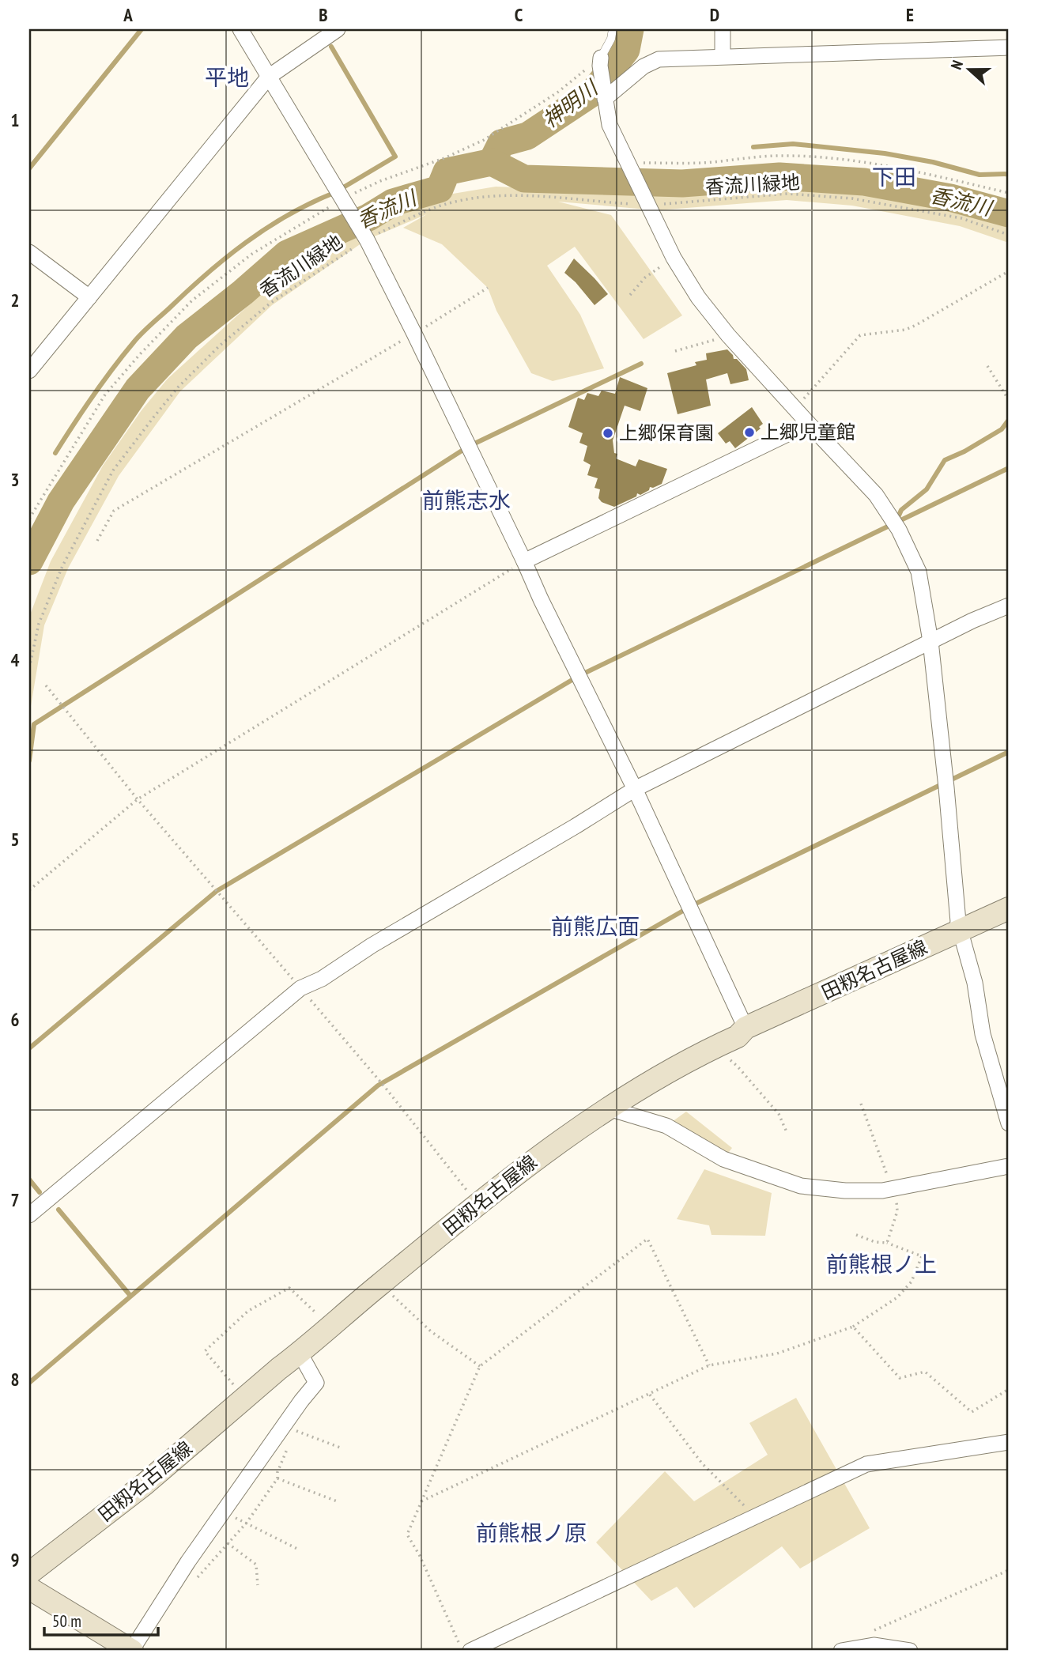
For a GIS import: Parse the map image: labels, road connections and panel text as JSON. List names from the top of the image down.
{
  "streets": {
    "main road": ["田籾名古屋線"],
    "path": ["香流川緑地"]
  },
  "districts": [
    "平地",
    "下田",
    "前熊志水",
    "前熊広面",
    "前熊根ノ上",
    "前熊根ノ原"
  ],
  "water": ["神明川", "香流川"],
  "places": ["上郷児童館", "上郷保育園"],
  "scale_bar": "50 m",
  "north": "left",
  "grid": {
    "columns": [
      "A",
      "B",
      "C",
      "D",
      "E"
    ],
    "rows": [
      "1",
      "2",
      "3",
      "4",
      "5",
      "6",
      "7",
      "8",
      "9"
    ]
  }
}
